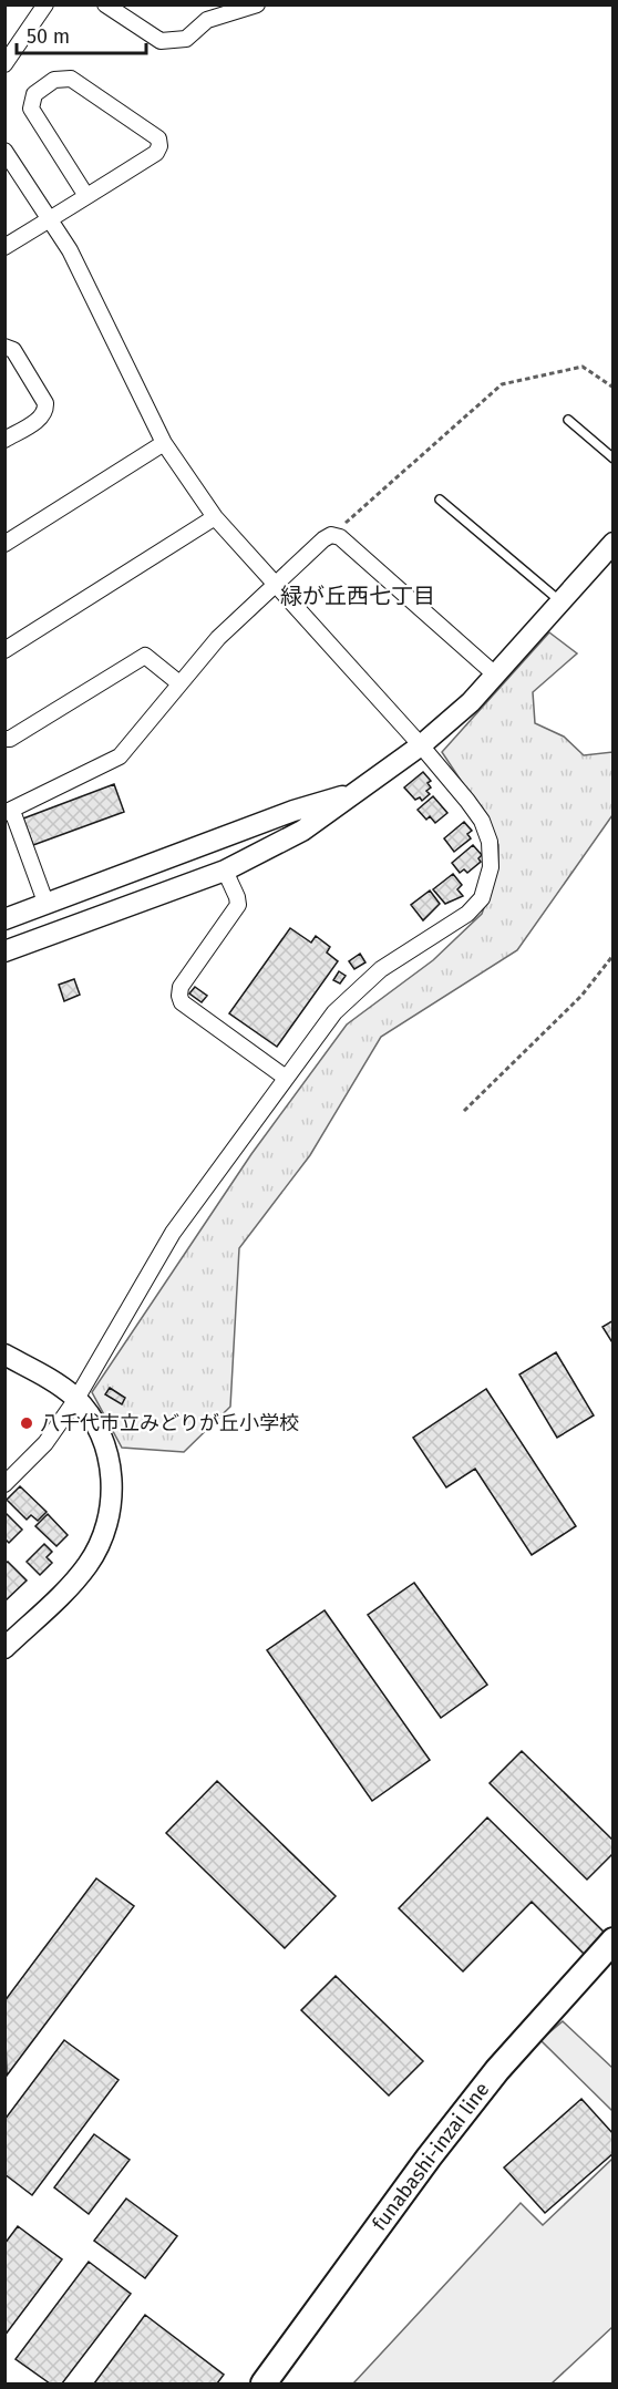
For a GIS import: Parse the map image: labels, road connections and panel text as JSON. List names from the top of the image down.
{
  "streets": {
    "main road": ["funabashi-inzai line"]
  },
  "districts": ["緑が丘西七丁目"],
  "places": ["八千代市立みどりが丘小学校"],
  "scale_bar": "50 m"
}
